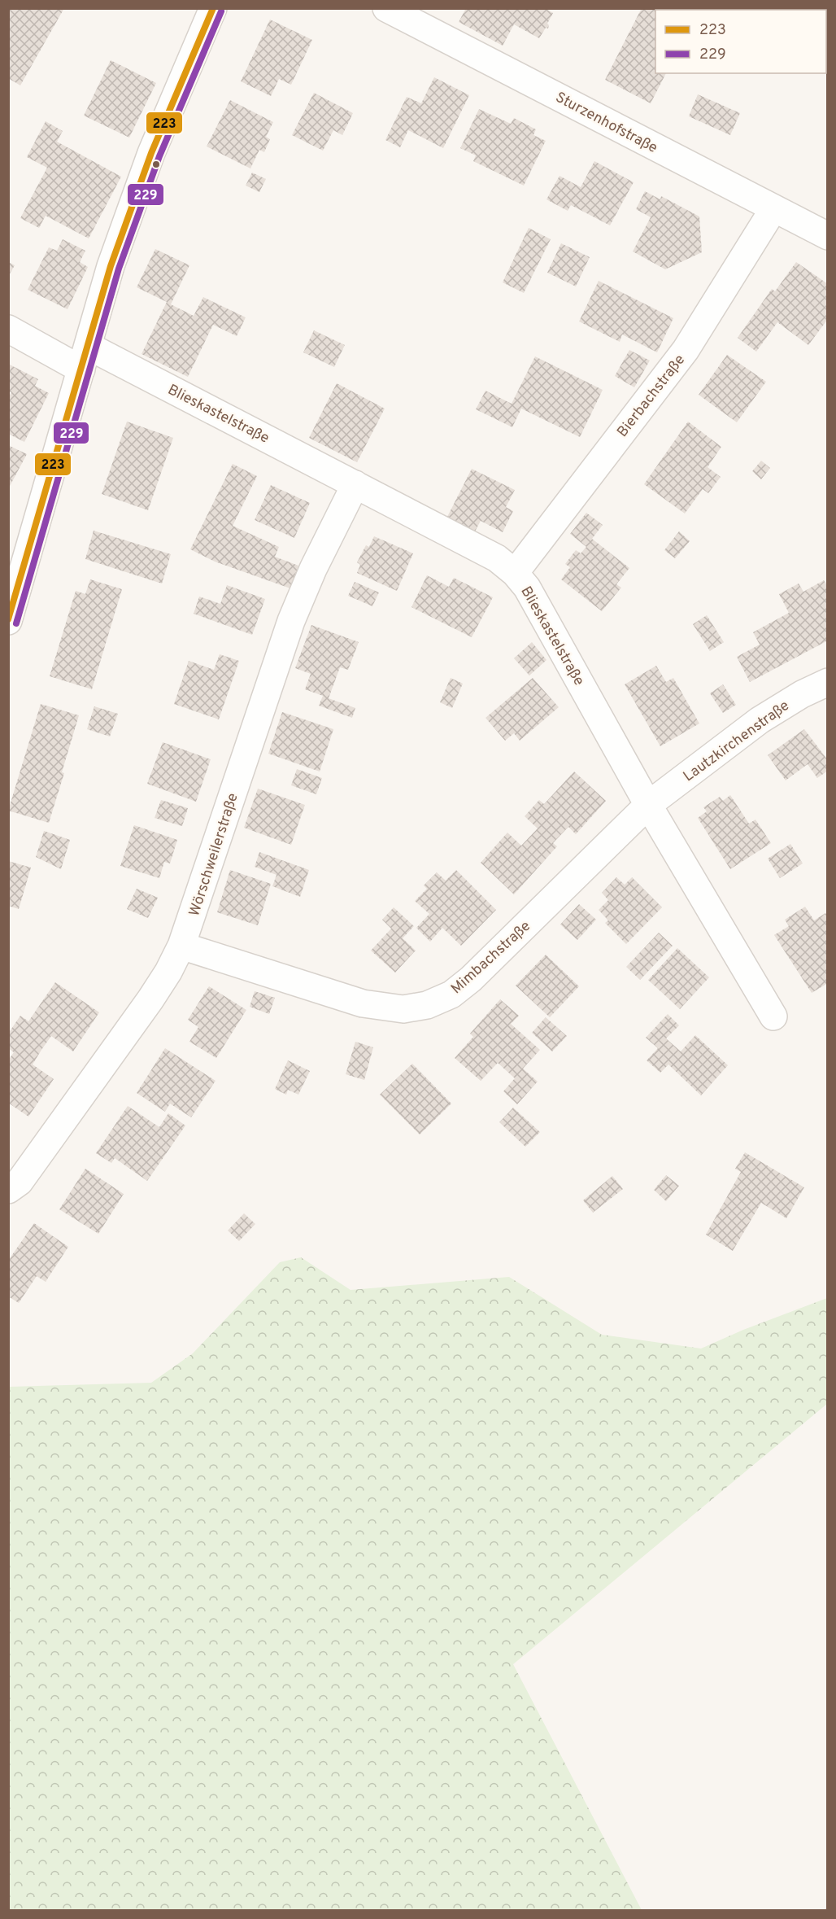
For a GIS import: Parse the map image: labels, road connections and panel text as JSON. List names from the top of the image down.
{
  "streets": {
    "street": [
      "Sturzenhofstraße",
      "Bierbachstraße",
      "Blieskastelstraße",
      "Lautzkirchenstraße",
      "Wörschweilerstraße",
      "Mimbachstraße"
    ]
  },
  "crossings": [
    ["Sturzenhofstraße", "Bierbachstraße"],
    ["Bierbachstraße", "Blieskastelstraße"],
    ["Blieskastelstraße", "Lautzkirchenstraße"],
    ["Blieskastelstraße", "Wörschweilerstraße"],
    ["Blieskastelstraße", "Mimbachstraße"],
    ["Lautzkirchenstraße", "Mimbachstraße"],
    ["Wörschweilerstraße", "Mimbachstraße"]
  ],
  "lines": ["transit line 223", "transit line 229"],
  "legend": ["223", "229"]
}
